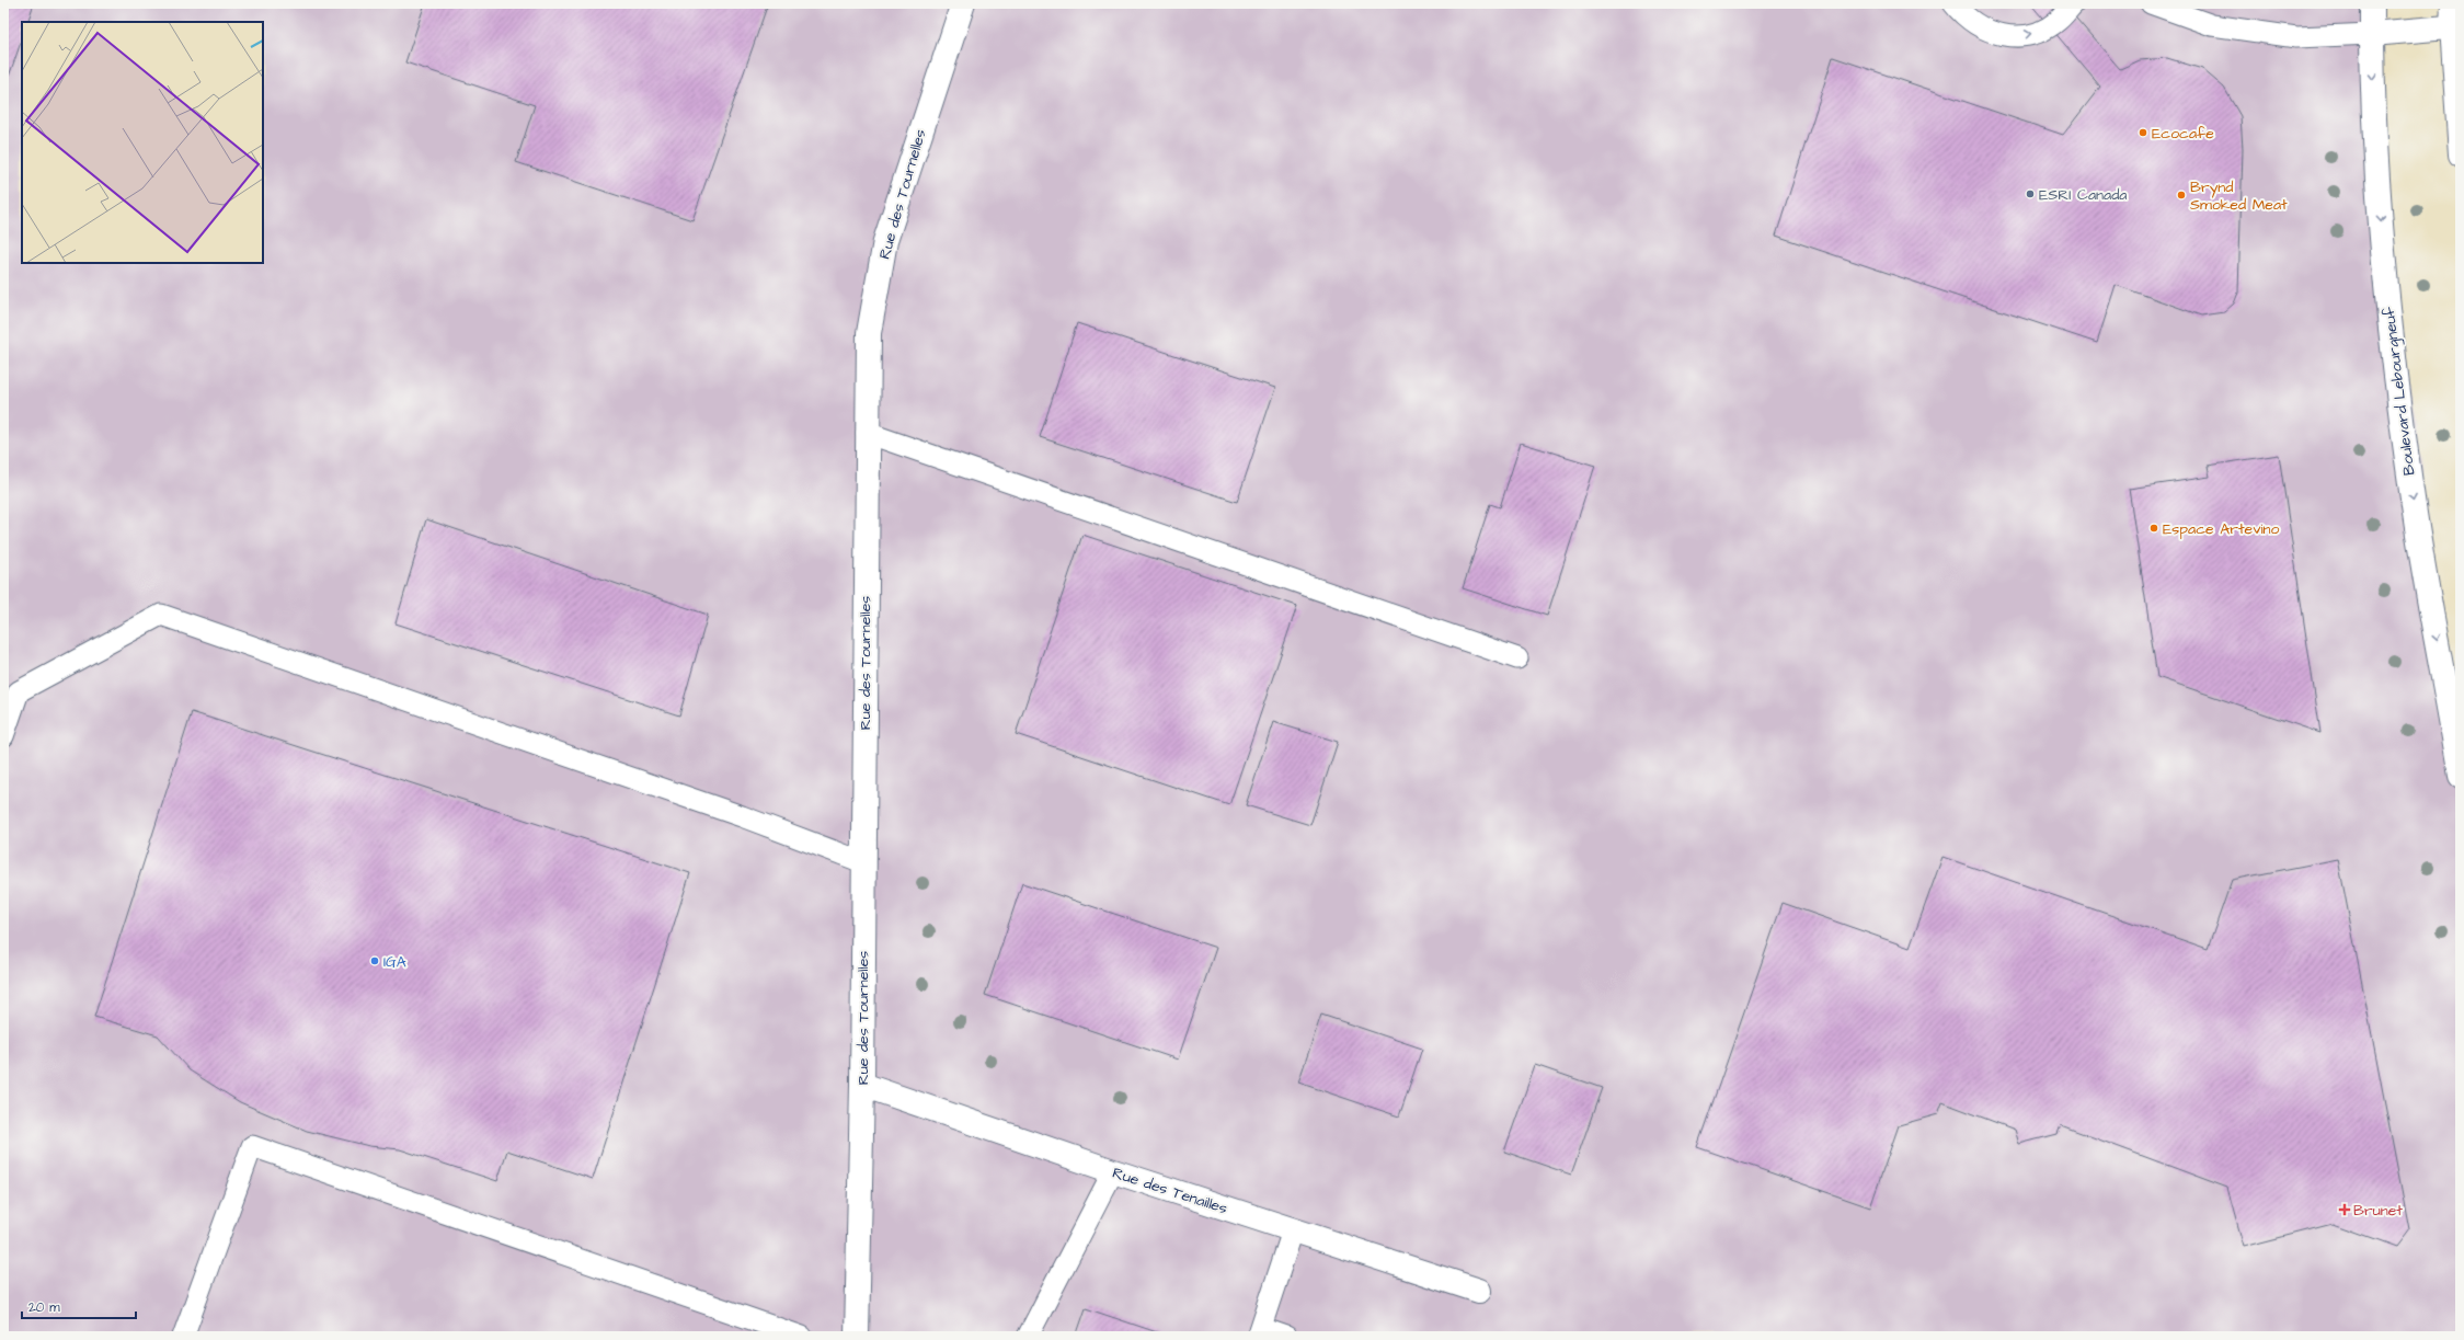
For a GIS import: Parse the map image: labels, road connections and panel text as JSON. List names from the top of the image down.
{
  "streets": {
    "street": ["Rue des Tournelles", "Boulevard Lebourgneuf", "Rue des Tenailles"]
  },
  "crossings": [
    ["Rue des Tournelles", "Rue des Tenailles"]
  ],
  "one_way": ["Boulevard Lebourgneuf"],
  "places": {
    "other": [
      "Ecocafe",
      "ESRI Canada",
      "Brynd Smoked Meat",
      "Espace Artevino",
      "IGA"
    ],
    "health": ["Brunet"]
  },
  "scale_bar": "20 m"
}
